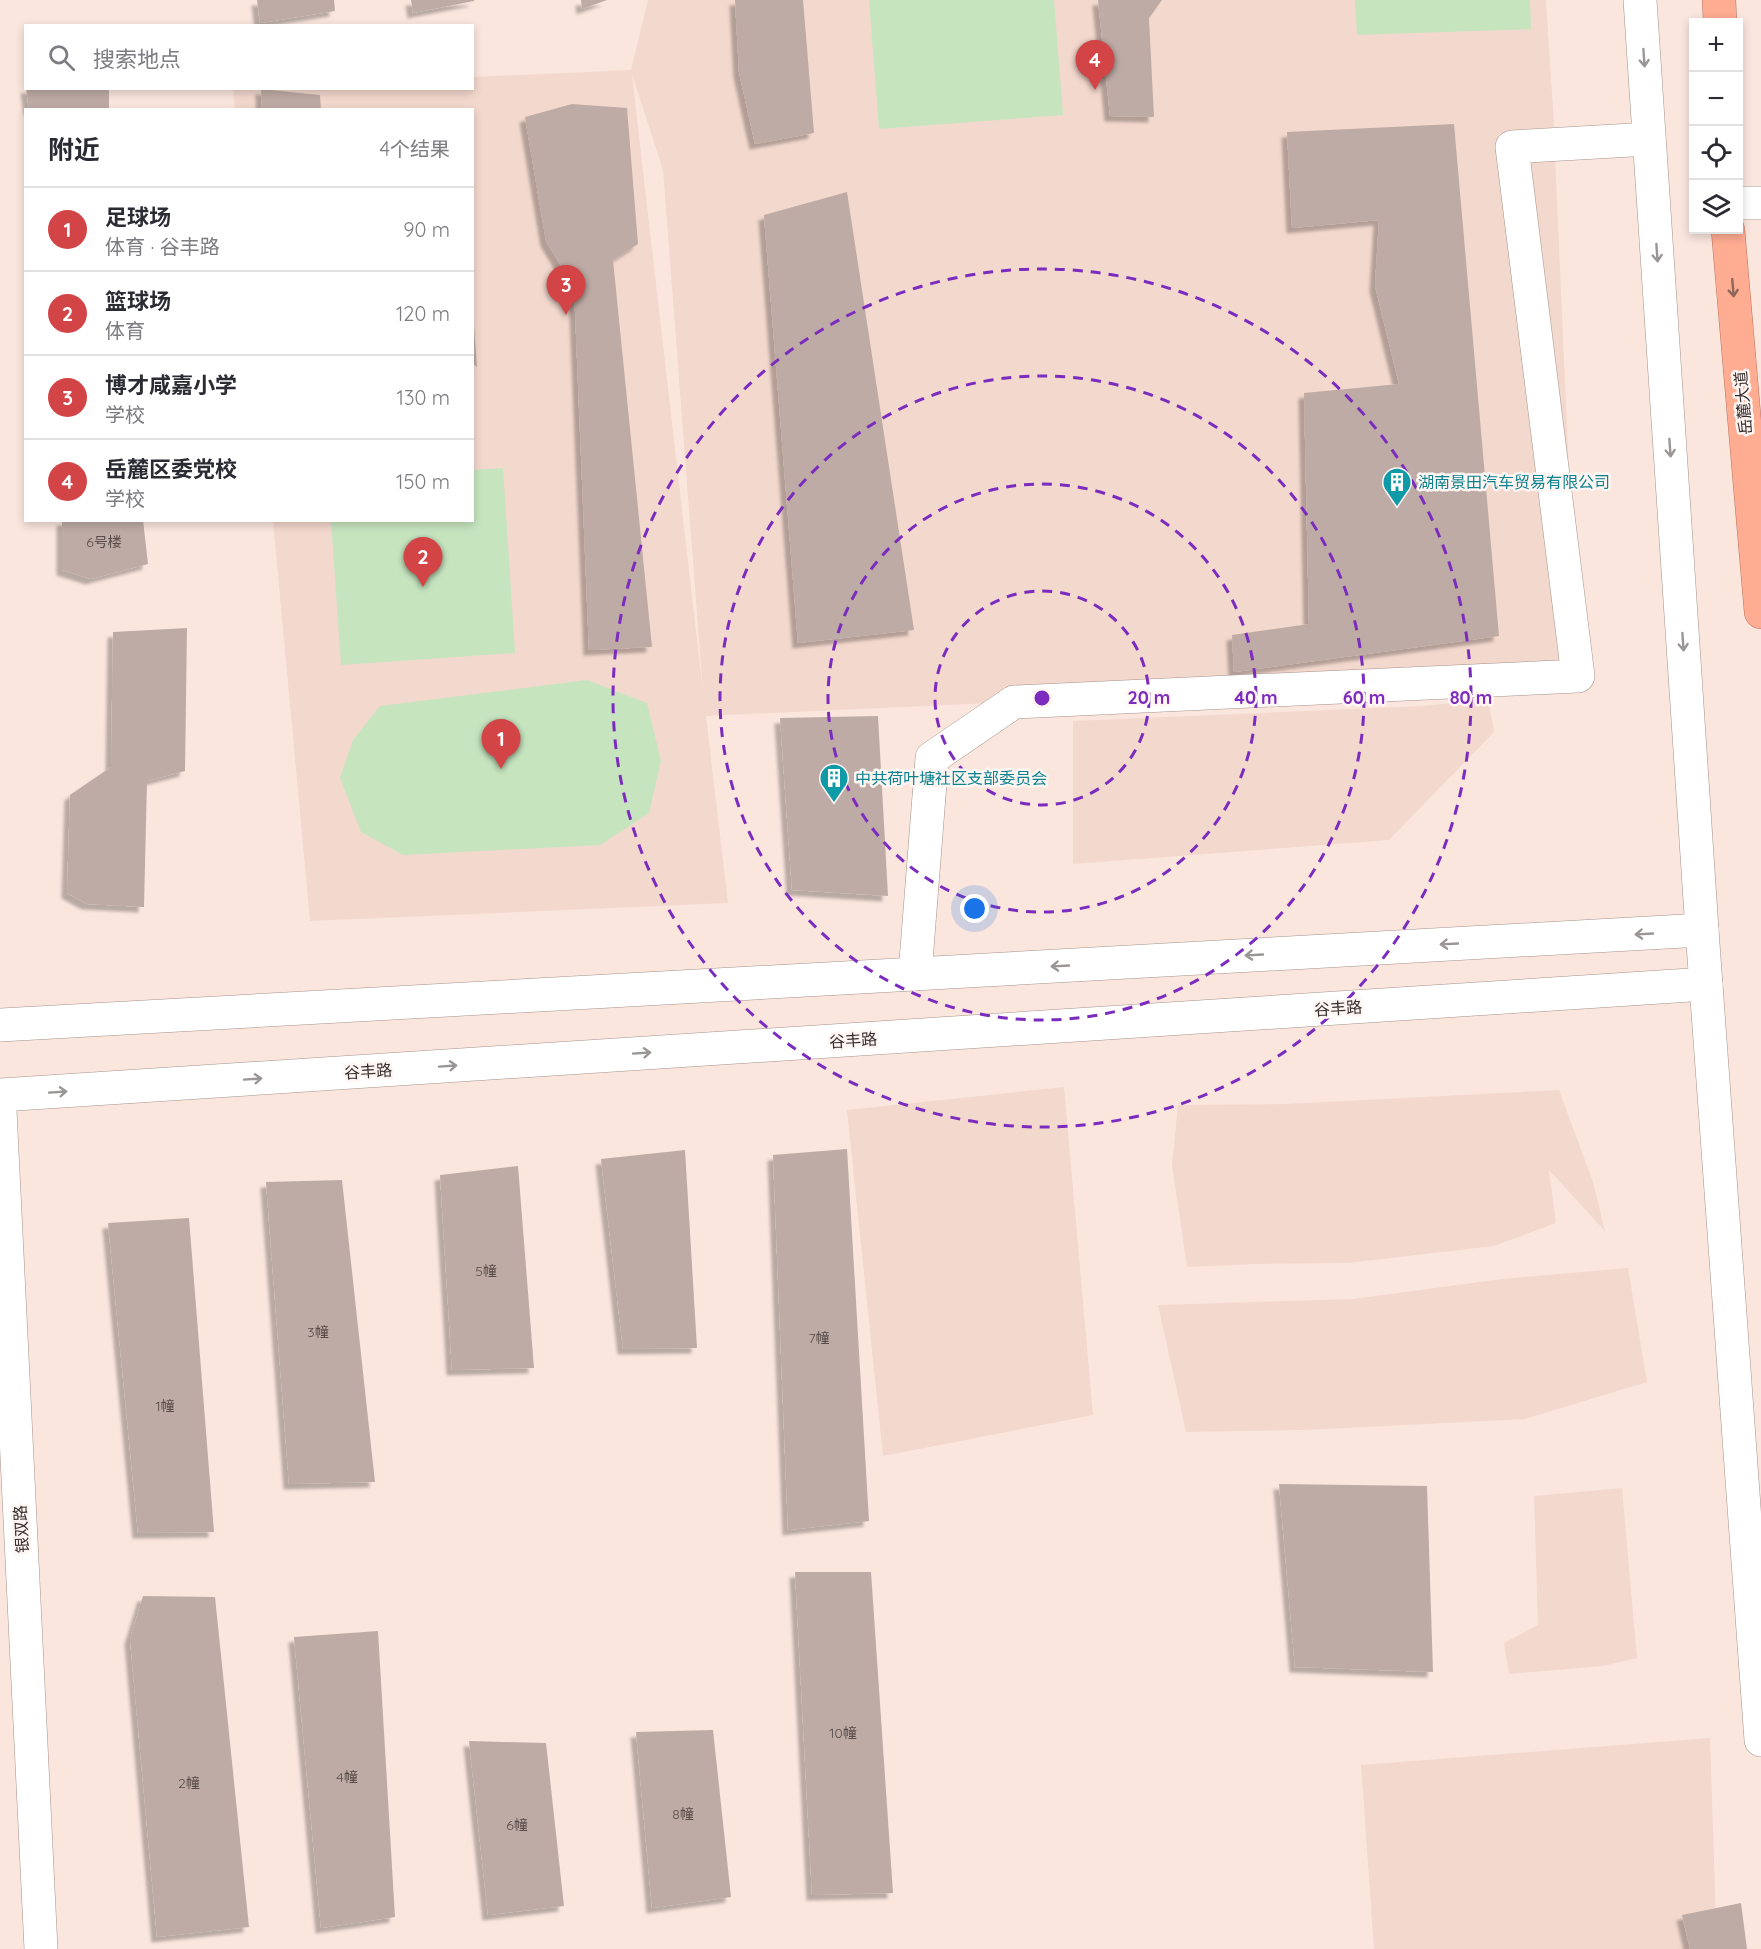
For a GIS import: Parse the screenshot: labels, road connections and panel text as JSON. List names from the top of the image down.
{
  "streets": {
    "highway": ["岳麓大道"],
    "street": ["谷丰路", "银双路"]
  },
  "one_way": ["岳麓大道"],
  "places": {
    "building": ["湖南景田汽车贸易有限公司", "中共荷叶塘社区支部委员会"]
  },
  "house_numbers": [
    "6号楼",
    "5幢",
    "3幢",
    "7幢",
    "1幢",
    "10幢",
    "4幢",
    "2幢",
    "8幢",
    "6幢"
  ],
  "page": {
    "map_buttons": ["+", "−"],
    "search": "搜索地点",
    "pins": [
      "4",
      "3",
      "2",
      "1"
    ],
    "heading": ["附近", "4个结果"],
    "list": [
      {
        "mark": "1",
        "name": "足球场",
        "note": "体育 · 谷丰路",
        "value": "90 m"
      },
      {
        "mark": "2",
        "name": "篮球场",
        "note": "体育",
        "value": "120 m"
      },
      {
        "mark": "3",
        "name": "博才咸嘉小学",
        "note": "学校",
        "value": "130 m"
      },
      {
        "mark": "4",
        "name": "岳麓区委党校",
        "note": "学校",
        "value": "150 m"
      }
    ]
  },
  "rings": [
    "20 m",
    "40 m",
    "60 m",
    "80 m"
  ]
}
